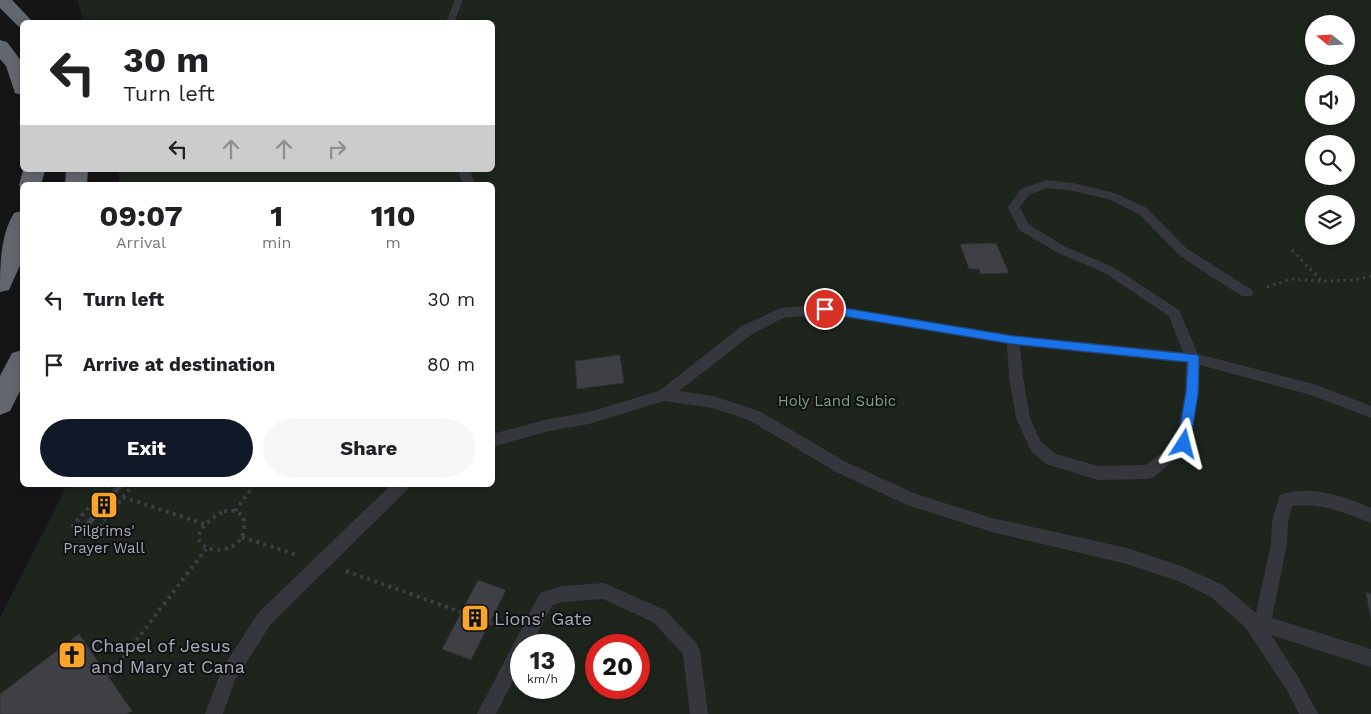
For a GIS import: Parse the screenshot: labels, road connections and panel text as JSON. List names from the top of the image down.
{
  "parks": ["Holy Land Subic"],
  "places": {
    "building": ["Pilgrims' Prayer Wall", "Lions' Gate"],
    "church": ["Chapel of Jesus and Mary at Cana"]
  },
  "north": "left",
  "page": {
    "turn": ["30 m", "Turn left"],
    "eta": [
      "09:07",
      "Arrival",
      "1",
      "min",
      "110",
      "m"
    ],
    "list": [
      {
        "name": "Turn left",
        "value": "30 m"
      },
      {
        "name": "Arrive at destination",
        "value": "80 m"
      }
    ],
    "buttons": ["Exit", "Share"],
    "speed": "13 km/h",
    "limit": "20"
  }
}
